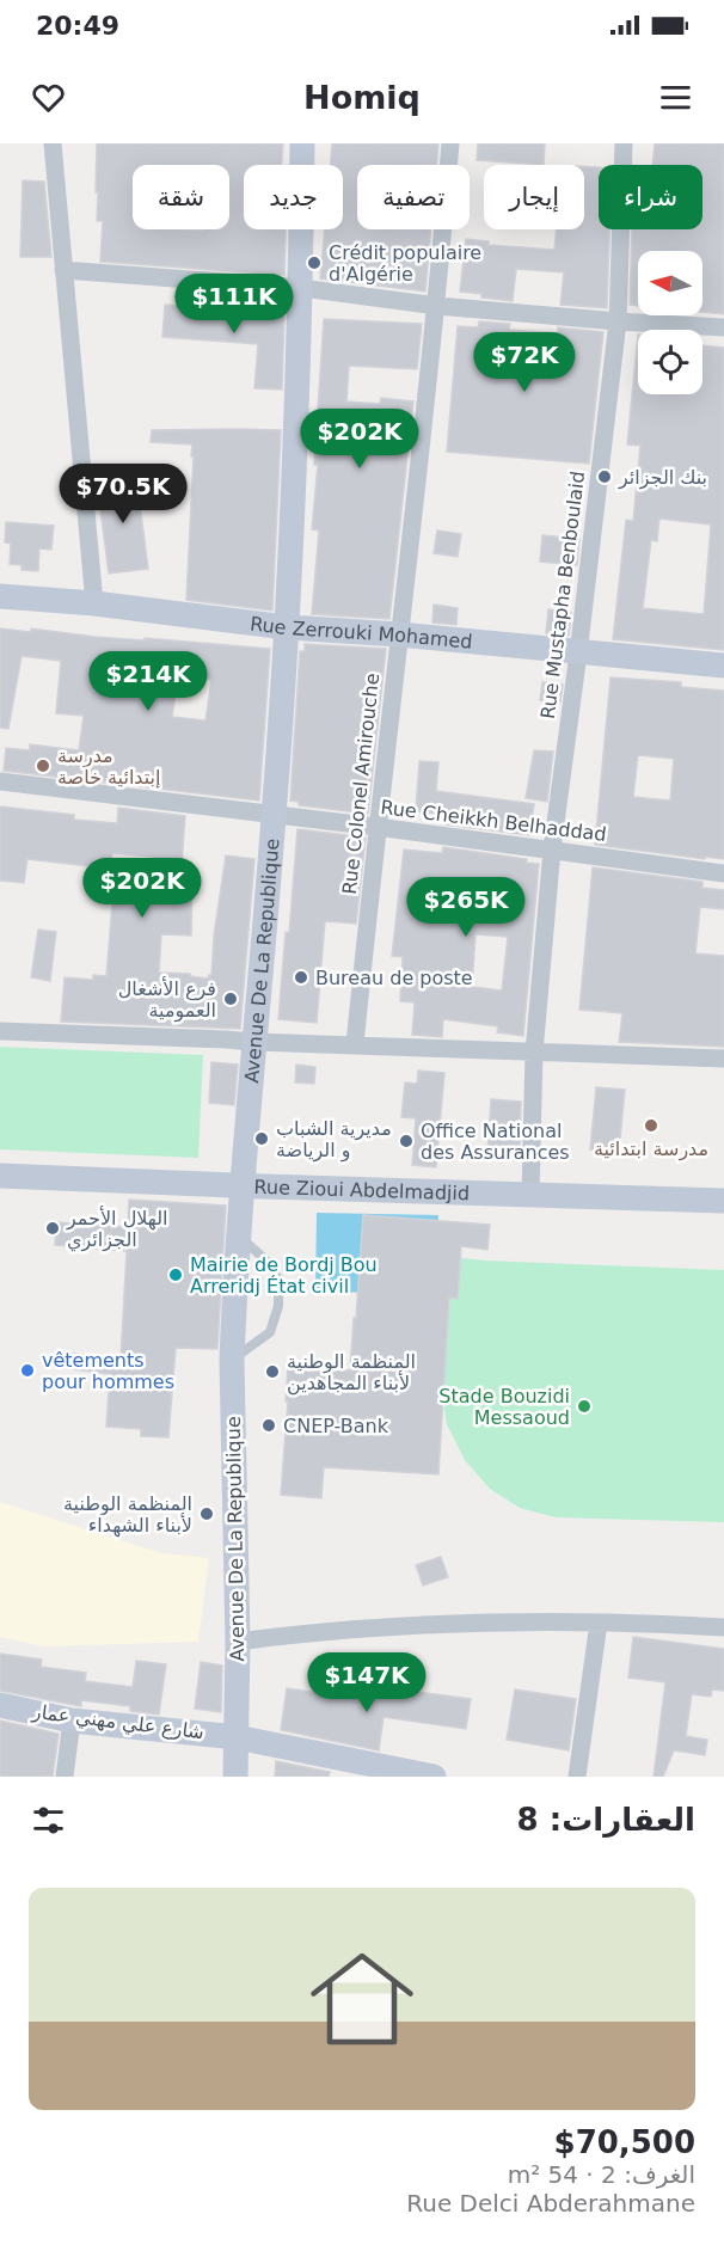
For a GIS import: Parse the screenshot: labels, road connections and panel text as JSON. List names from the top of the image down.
{
  "streets": {
    "main road": [
      "Rue Zerrouki Mohamed",
      "Avenue De La Republique",
      "Rue Zioui Abdelmadjid",
      "شارع علي مهني عمار"
    ],
    "street": ["Rue Mustapha Benboulaid", "Rue Colonel Amirouche", "Rue Cheikkh Belhaddad"]
  },
  "crossings": [
    ["Rue Mustapha Benboulaid", "Rue Zerrouki Mohamed"],
    ["Rue Mustapha Benboulaid", "Rue Cheikkh Belhaddad"],
    ["Rue Mustapha Benboulaid", "Rue Zioui Abdelmadjid"],
    ["Rue Zerrouki Mohamed", "Rue Colonel Amirouche"],
    ["Rue Zerrouki Mohamed", "Avenue De La Republique"],
    ["Rue Colonel Amirouche", "Rue Cheikkh Belhaddad"],
    ["Rue Cheikkh Belhaddad", "Avenue De La Republique"],
    ["Avenue De La Republique", "Rue Zioui Abdelmadjid"],
    ["Avenue De La Republique", "شارع علي مهني عمار"]
  ],
  "places": [
    "Crédit populaire d'Algérie",
    "بنك الجزائر",
    "مدرسة إبتدائية خاصة",
    "Bureau de poste",
    "فرع الأشغال العمومية",
    "مدرسة ابتدائية",
    "مديرية الشباب و الرياضة",
    "Office National des Assurances",
    "الهلال الأحمر الجزائري",
    "Mairie de Bordj Bou Arreridj État civil",
    "vêtements pour hommes",
    "المنظمة الوطنية لأبناء المجاهدين",
    "Stade Bouzidi Messaoud",
    "CNEP-Bank",
    "المنظمة الوطنية لأبناء الشهداء"
  ],
  "north": "left",
  "page": {
    "status": "20:49",
    "header": "Homiq",
    "chip": [
      "شراء",
      "إيجار",
      "تصفية",
      "جديد",
      "شقة"
    ],
    "price": [
      "$111K",
      "$72K",
      "$202K",
      "$70.5K",
      "$214K",
      "$202K",
      "$265K",
      "$147K"
    ],
    "heading": "العقارات: 8",
    "list": [
      {
        "name": "$70,500",
        "note": "الغرف: 2 · 54 m² · Rue Delci Abderahmane"
      }
    ]
  }
}
